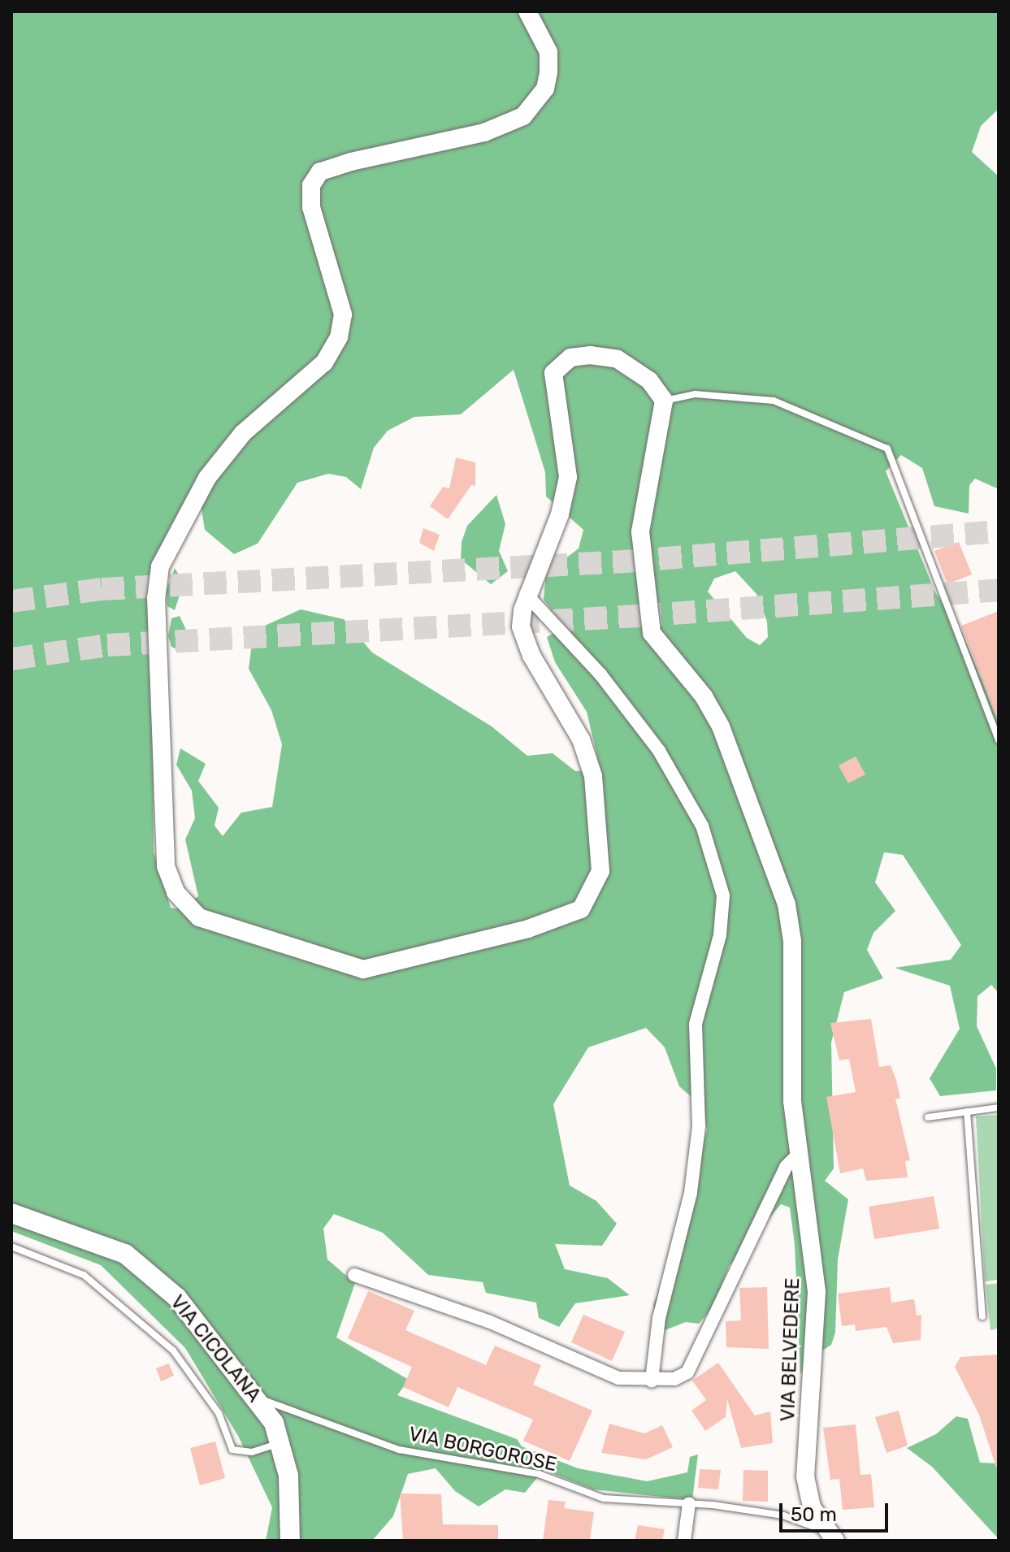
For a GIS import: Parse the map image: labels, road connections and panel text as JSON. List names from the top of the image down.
{
  "streets": {
    "main road": ["VIA CICOLANA"],
    "street": ["VIA BELVEDERE"],
    "lane": ["VIA BORGOROSE"]
  },
  "crossings": [
    ["VIA CICOLANA", "VIA BORGOROSE"],
    ["VIA BELVEDERE", "VIA BORGOROSE"]
  ],
  "scale_bar": "50 m"
}
